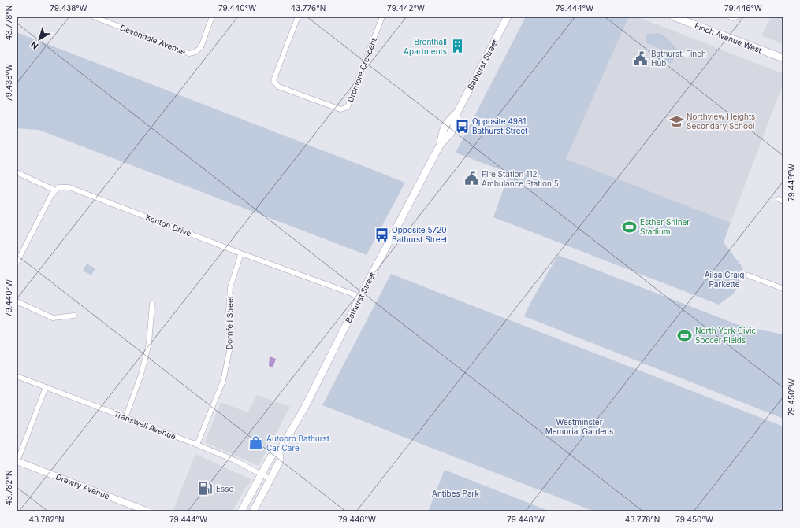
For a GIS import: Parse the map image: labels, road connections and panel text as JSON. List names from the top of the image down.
{
  "streets": {
    "main road": ["Finch Avenue West", "Bathurst Street"],
    "street": [
      "Devondale Avenue",
      "Dromore Crescent",
      "Kenton Drive",
      "Dornfell Street",
      "Transwell Avenue",
      "Drewry Avenue"
    ]
  },
  "crossings": [
    ["Bathurst Street", "Kenton Drive"],
    ["Bathurst Street", "Transwell Avenue"],
    ["Kenton Drive", "Dornfell Street"],
    ["Dornfell Street", "Transwell Avenue"]
  ],
  "parks": ["Ailsa Craig Parkette", "Westminster Memorial Gardens", "Antibes Park"],
  "places": {
    "building": ["Brenthall Apartments"],
    "public building": ["Bathurst-Finch Hub", "Fire Station 112, Ambulance Station 5"],
    "school or university": ["Northview Heights Secondary School"],
    "bus stop": ["Opposite 4981 Bathurst Street", "Opposite 5720 Bathurst Street"],
    "sports": ["Esther Shiner Stadium", "North York Civic Soccer Fields"],
    "shop": ["Autopro Bathurst Car Care"],
    "fuel station": ["Esso"]
  },
  "north": "bottom left",
  "coordinates": [
    "79.438°W",
    "79.440°W",
    "43.776°N",
    "79.442°W",
    "79.444°W",
    "79.446°W",
    "43.778°N",
    "79.448°W",
    "79.450°W",
    "43.782°N"
  ]
}
